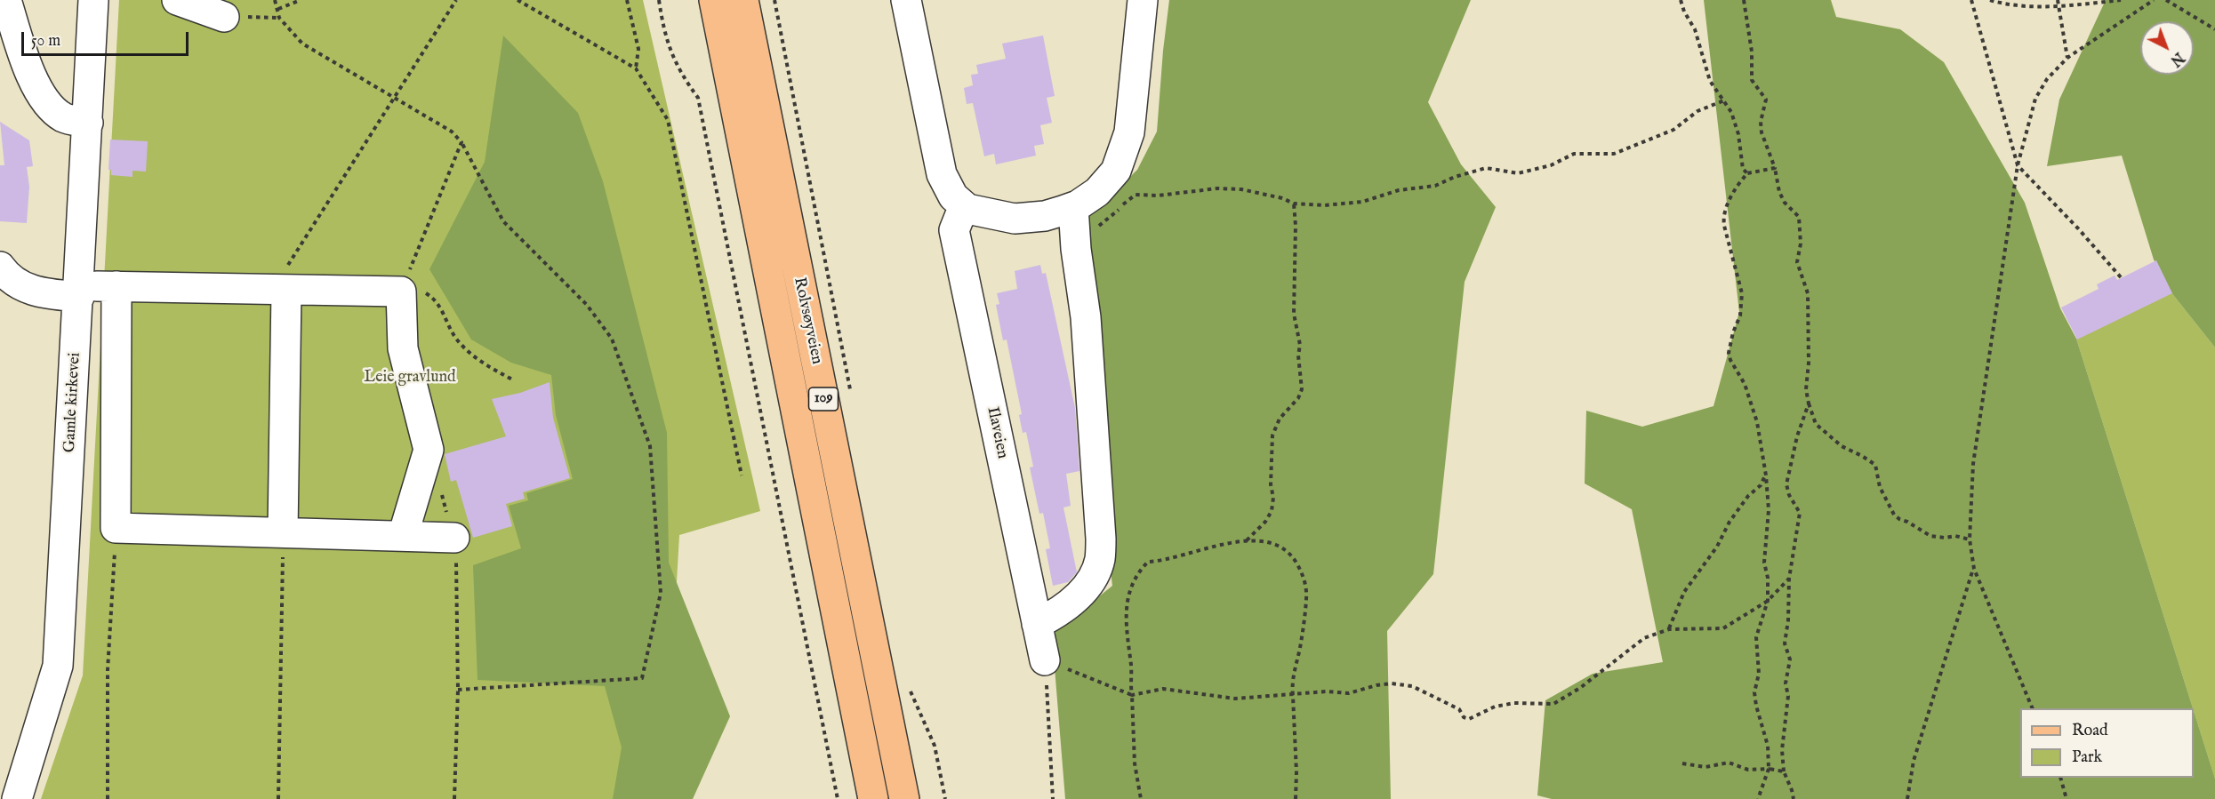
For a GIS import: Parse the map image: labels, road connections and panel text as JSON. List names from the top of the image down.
{
  "streets": {
    "main road": ["Rolvsøyveien", "109"],
    "street": ["Gamle kirkevei", "Ilaveien"]
  },
  "parks": ["Leie gravlund"],
  "legend": ["Road", "Park"],
  "scale_bar": "50 m",
  "north": "bottom right"
}
